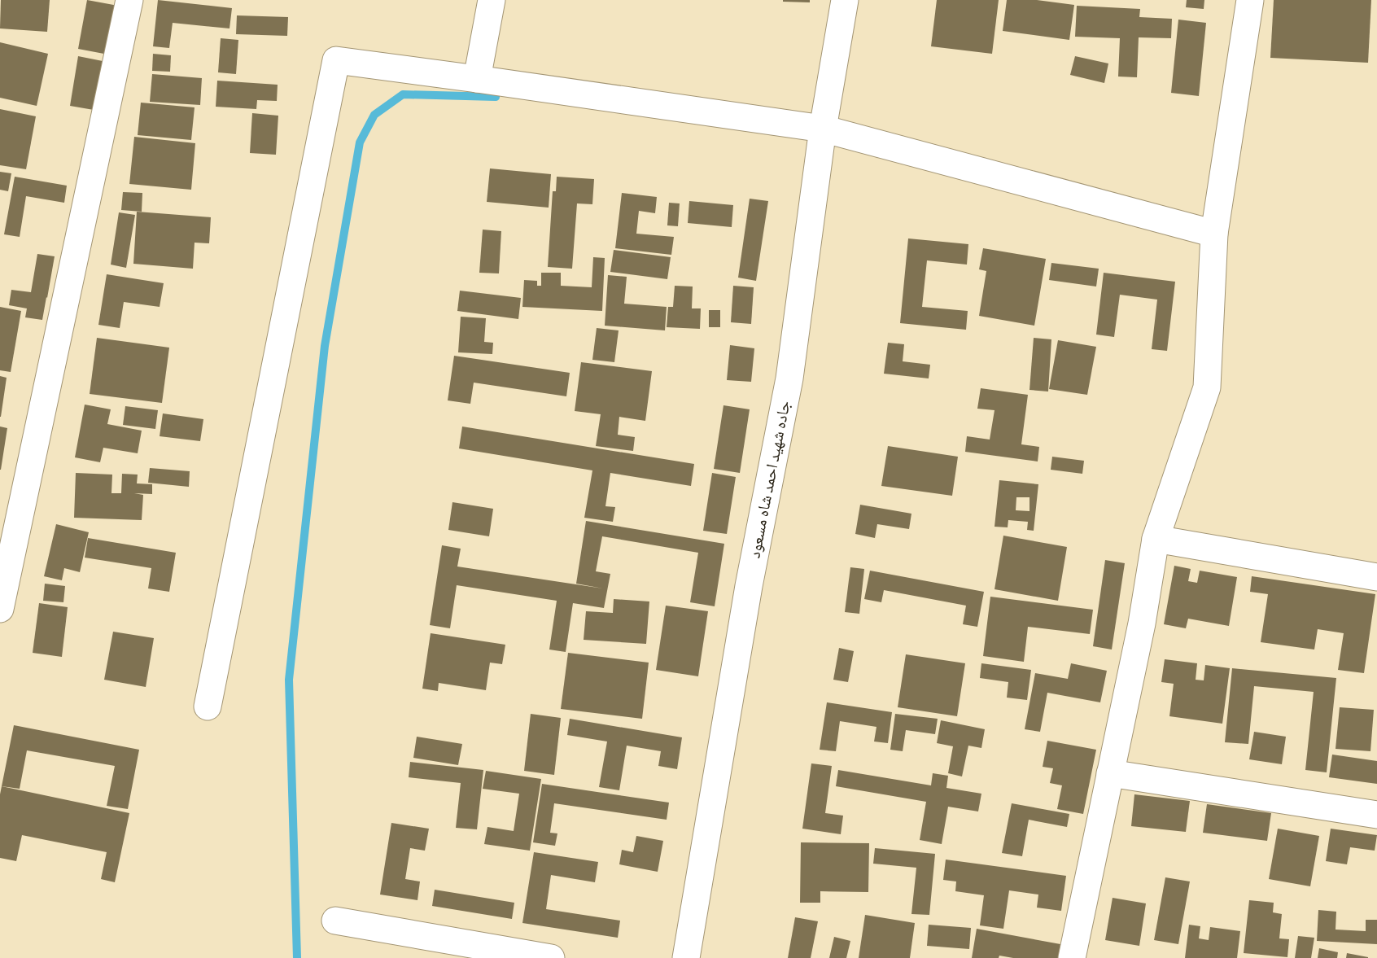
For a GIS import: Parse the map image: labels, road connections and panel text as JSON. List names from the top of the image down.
{
  "streets": {
    "street": ["جاده شهيد احمد شاه مسعود"]
  }
}
